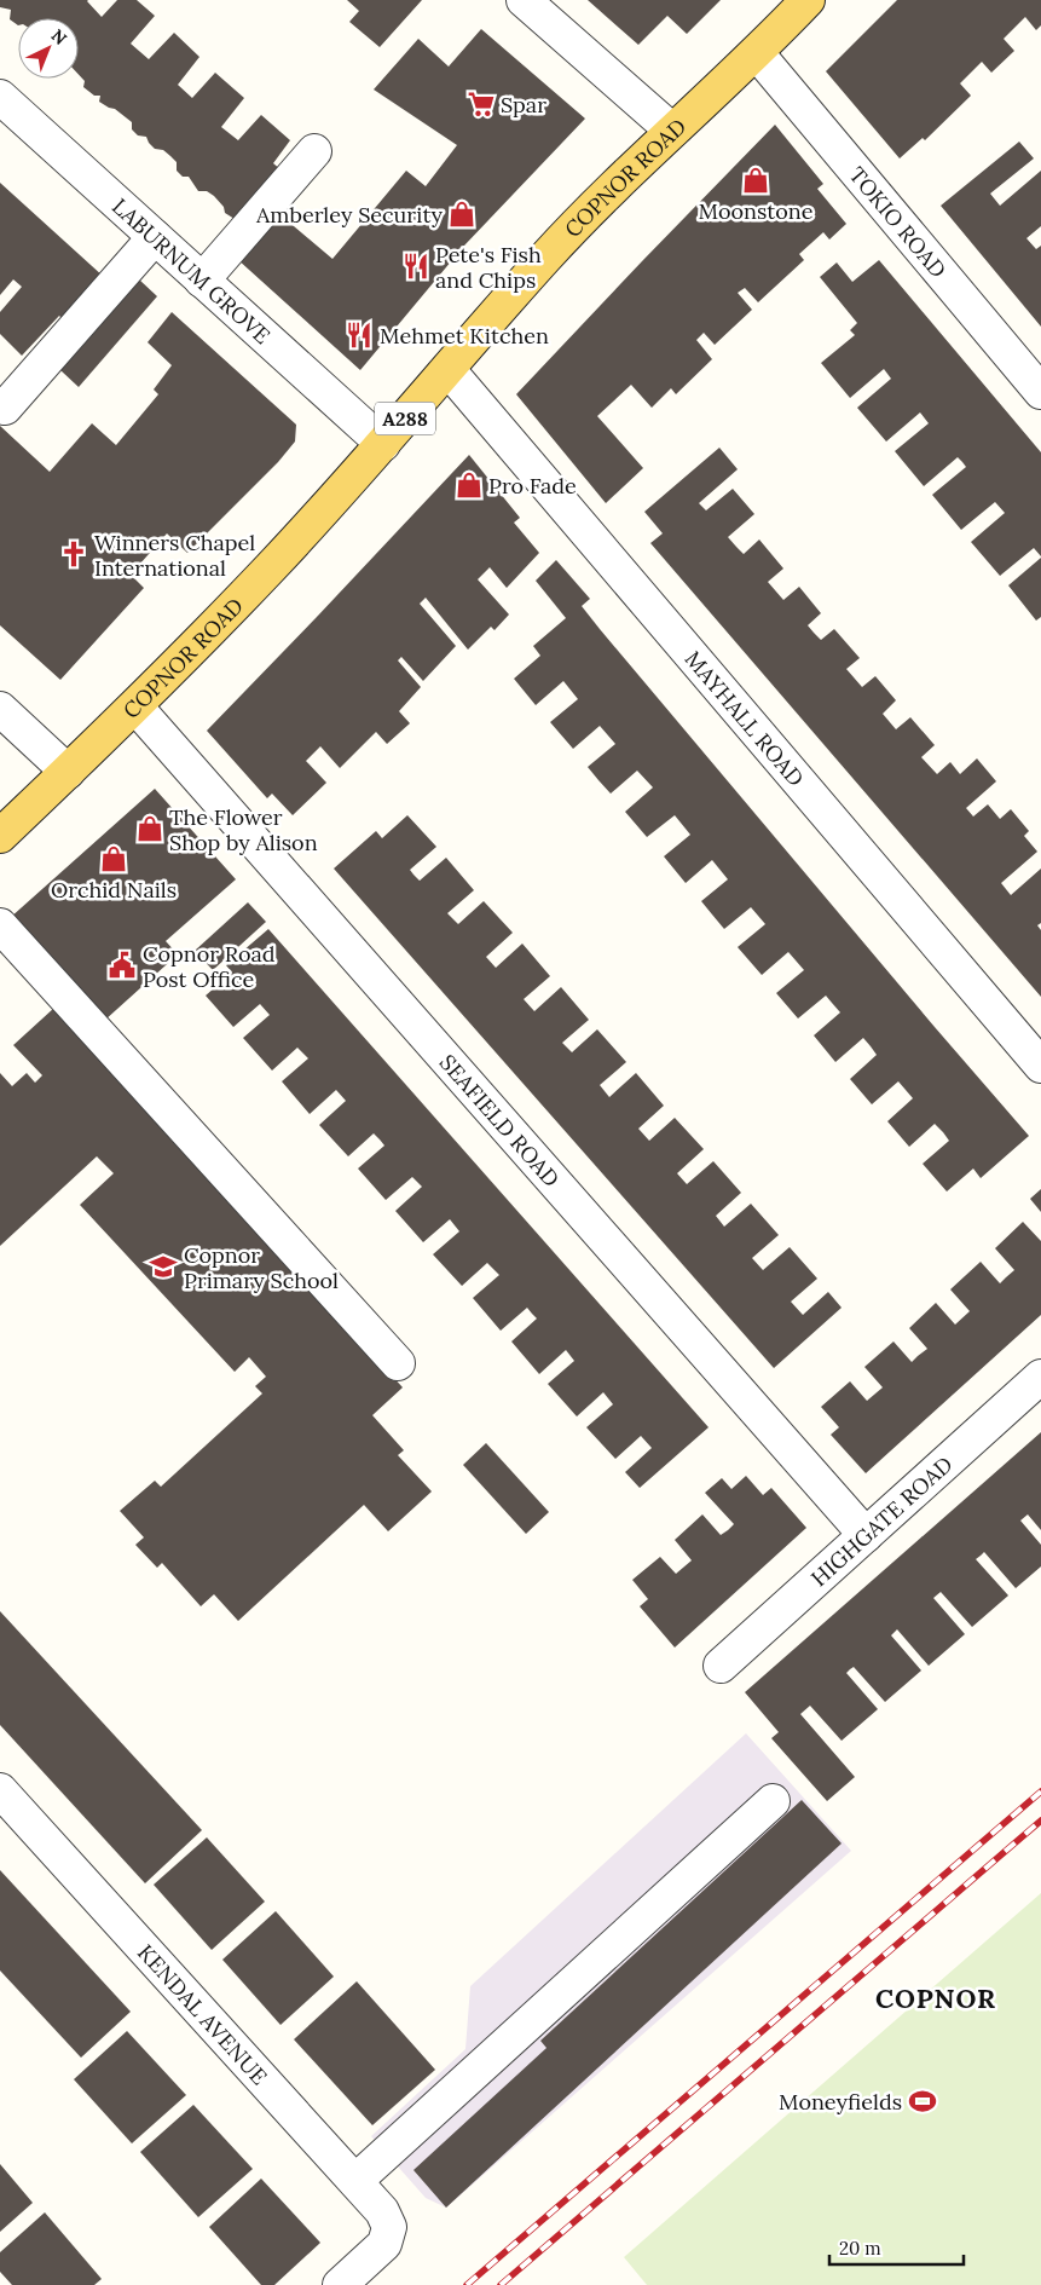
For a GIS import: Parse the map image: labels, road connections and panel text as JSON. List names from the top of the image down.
{
  "streets": {
    "main road": ["COPNOR ROAD", "A288"],
    "street": [
      "TOKIO ROAD",
      "LABURNUM GROVE",
      "MAYHALL ROAD",
      "SEAFIELD ROAD",
      "HIGHGATE ROAD",
      "KENDAL AVENUE"
    ]
  },
  "crossings": [
    ["COPNOR ROAD", "TOKIO ROAD"],
    ["COPNOR ROAD", "LABURNUM GROVE"],
    ["COPNOR ROAD", "MAYHALL ROAD"],
    ["COPNOR ROAD", "SEAFIELD ROAD"],
    ["SEAFIELD ROAD", "HIGHGATE ROAD"]
  ],
  "districts": ["COPNOR"],
  "places": {
    "supermarket": ["Spar"],
    "shop": [
      "Moonstone",
      "Amberley Security",
      "Pro Fade",
      "The Flower Shop by Alison",
      "Orchid Nails"
    ],
    "restaurant": ["Pete's Fish and Chips", "Mehmet Kitchen"],
    "church": ["Winners Chapel International"],
    "public building": ["Copnor Road Post Office"],
    "school or university": ["Copnor Primary School"],
    "sports": ["Moneyfields"]
  },
  "scale_bar": "20 m",
  "north": "top right"
}
